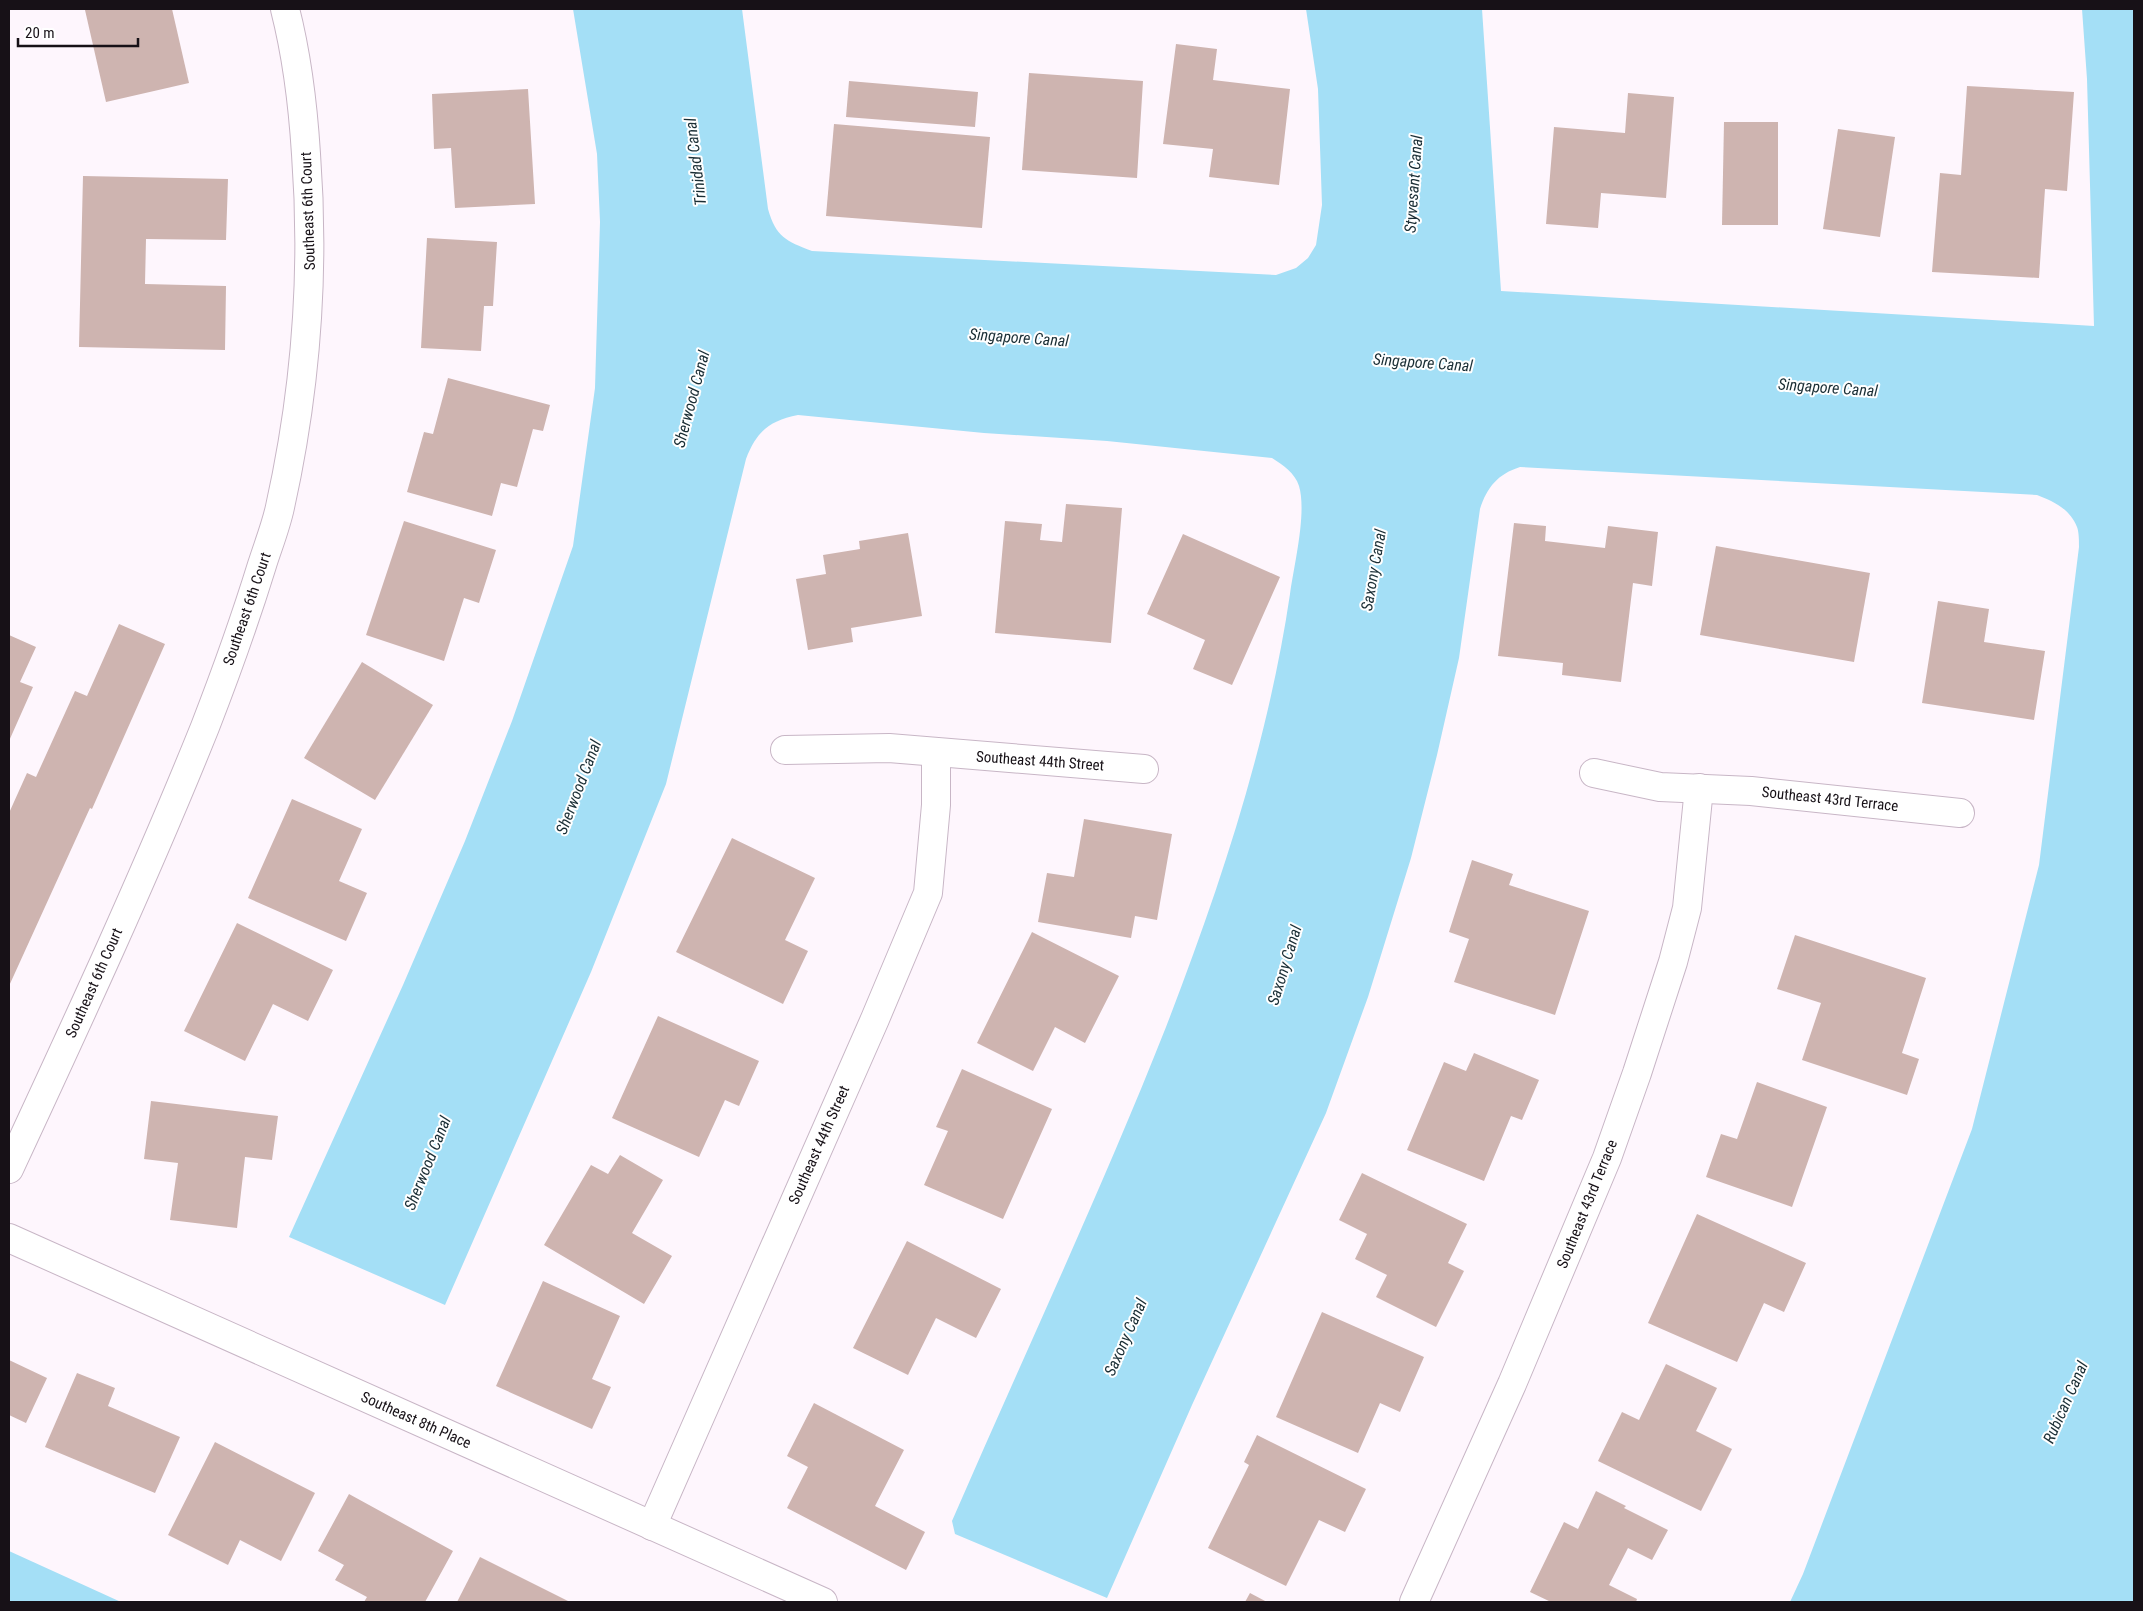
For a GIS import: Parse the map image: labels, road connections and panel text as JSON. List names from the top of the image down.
{
  "streets": {
    "street": [
      "Southeast 6th Court",
      "Southeast 44th Street",
      "Southeast 43rd Terrace",
      "Southeast 8th Place"
    ]
  },
  "crossings": [
    ["Southeast 44th Street", "Southeast 8th Place"]
  ],
  "water": [
    "Trinidad Canal",
    "Styvesant Canal",
    "Singapore Canal",
    "Sherwood Canal",
    "Saxony Canal",
    "Rubican Canal"
  ],
  "scale_bar": "20 m"
}
